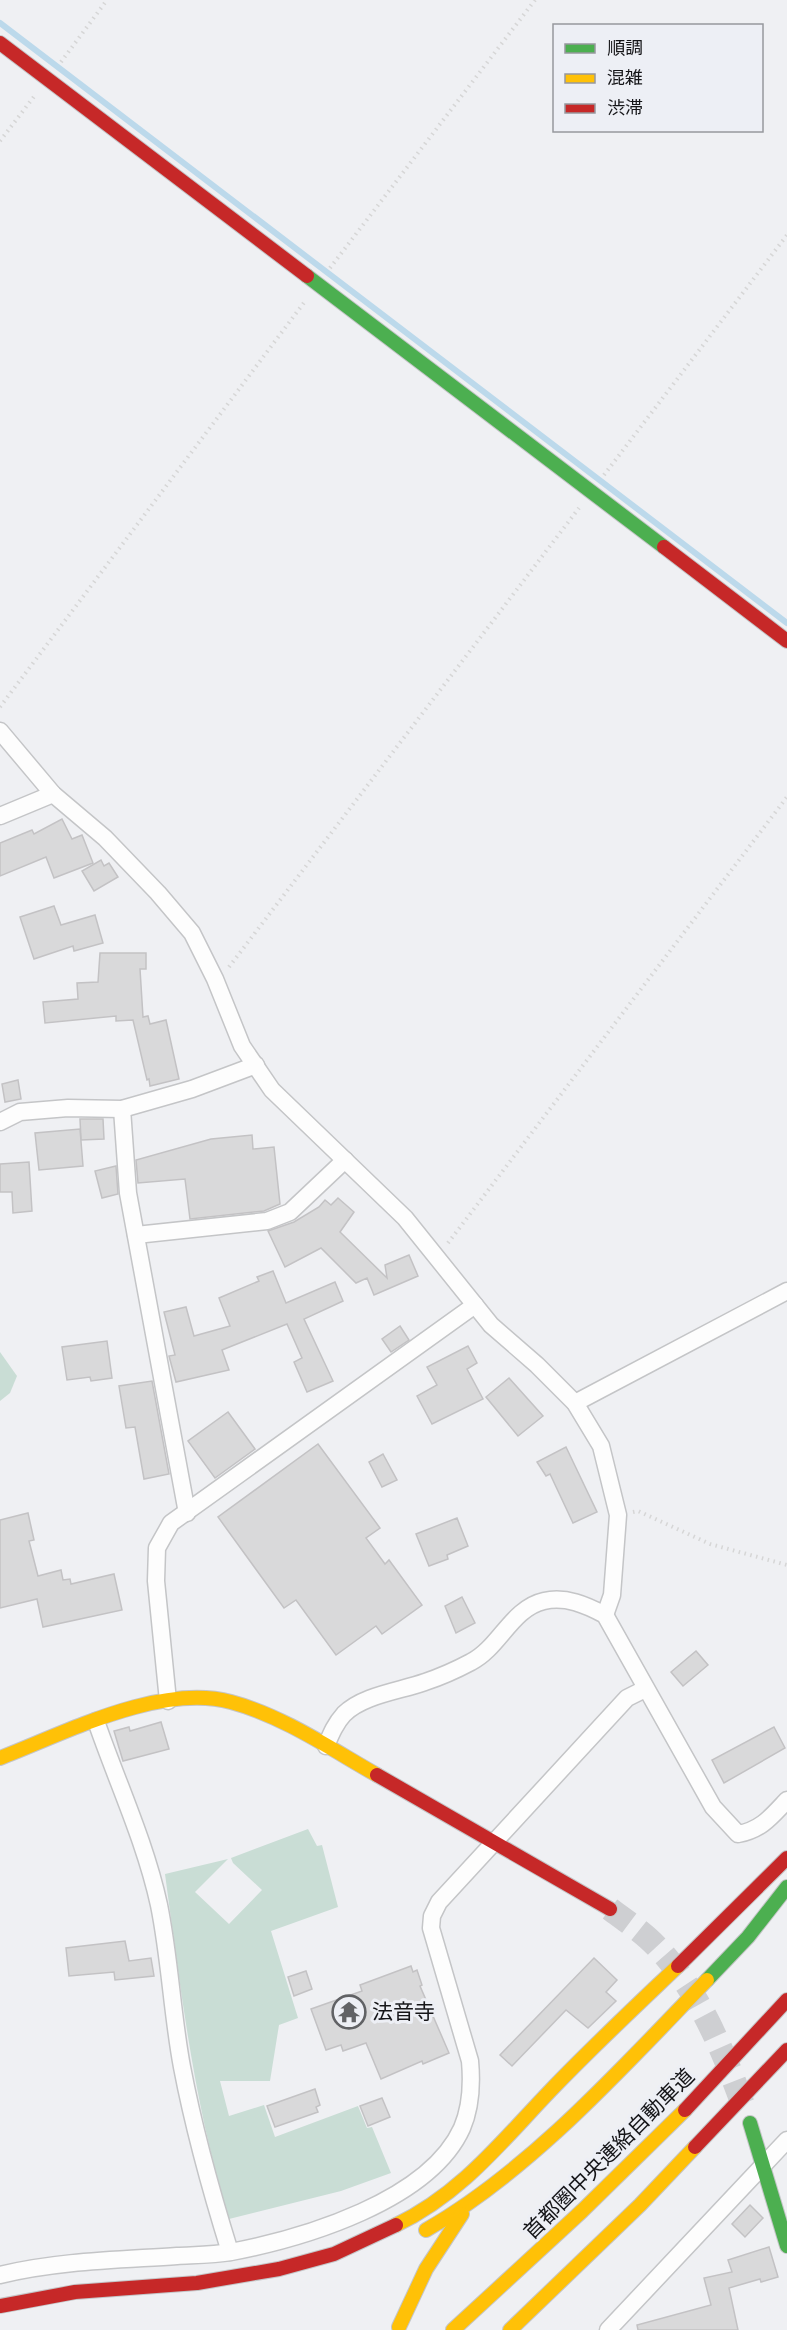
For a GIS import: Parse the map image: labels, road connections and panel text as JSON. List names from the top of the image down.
{
  "streets": {
    "main road": ["首都圏中央連絡自動車道"]
  },
  "places": {
    "temple": ["法音寺"]
  },
  "legend": ["順調", "混雑", "渋滞"]
}
